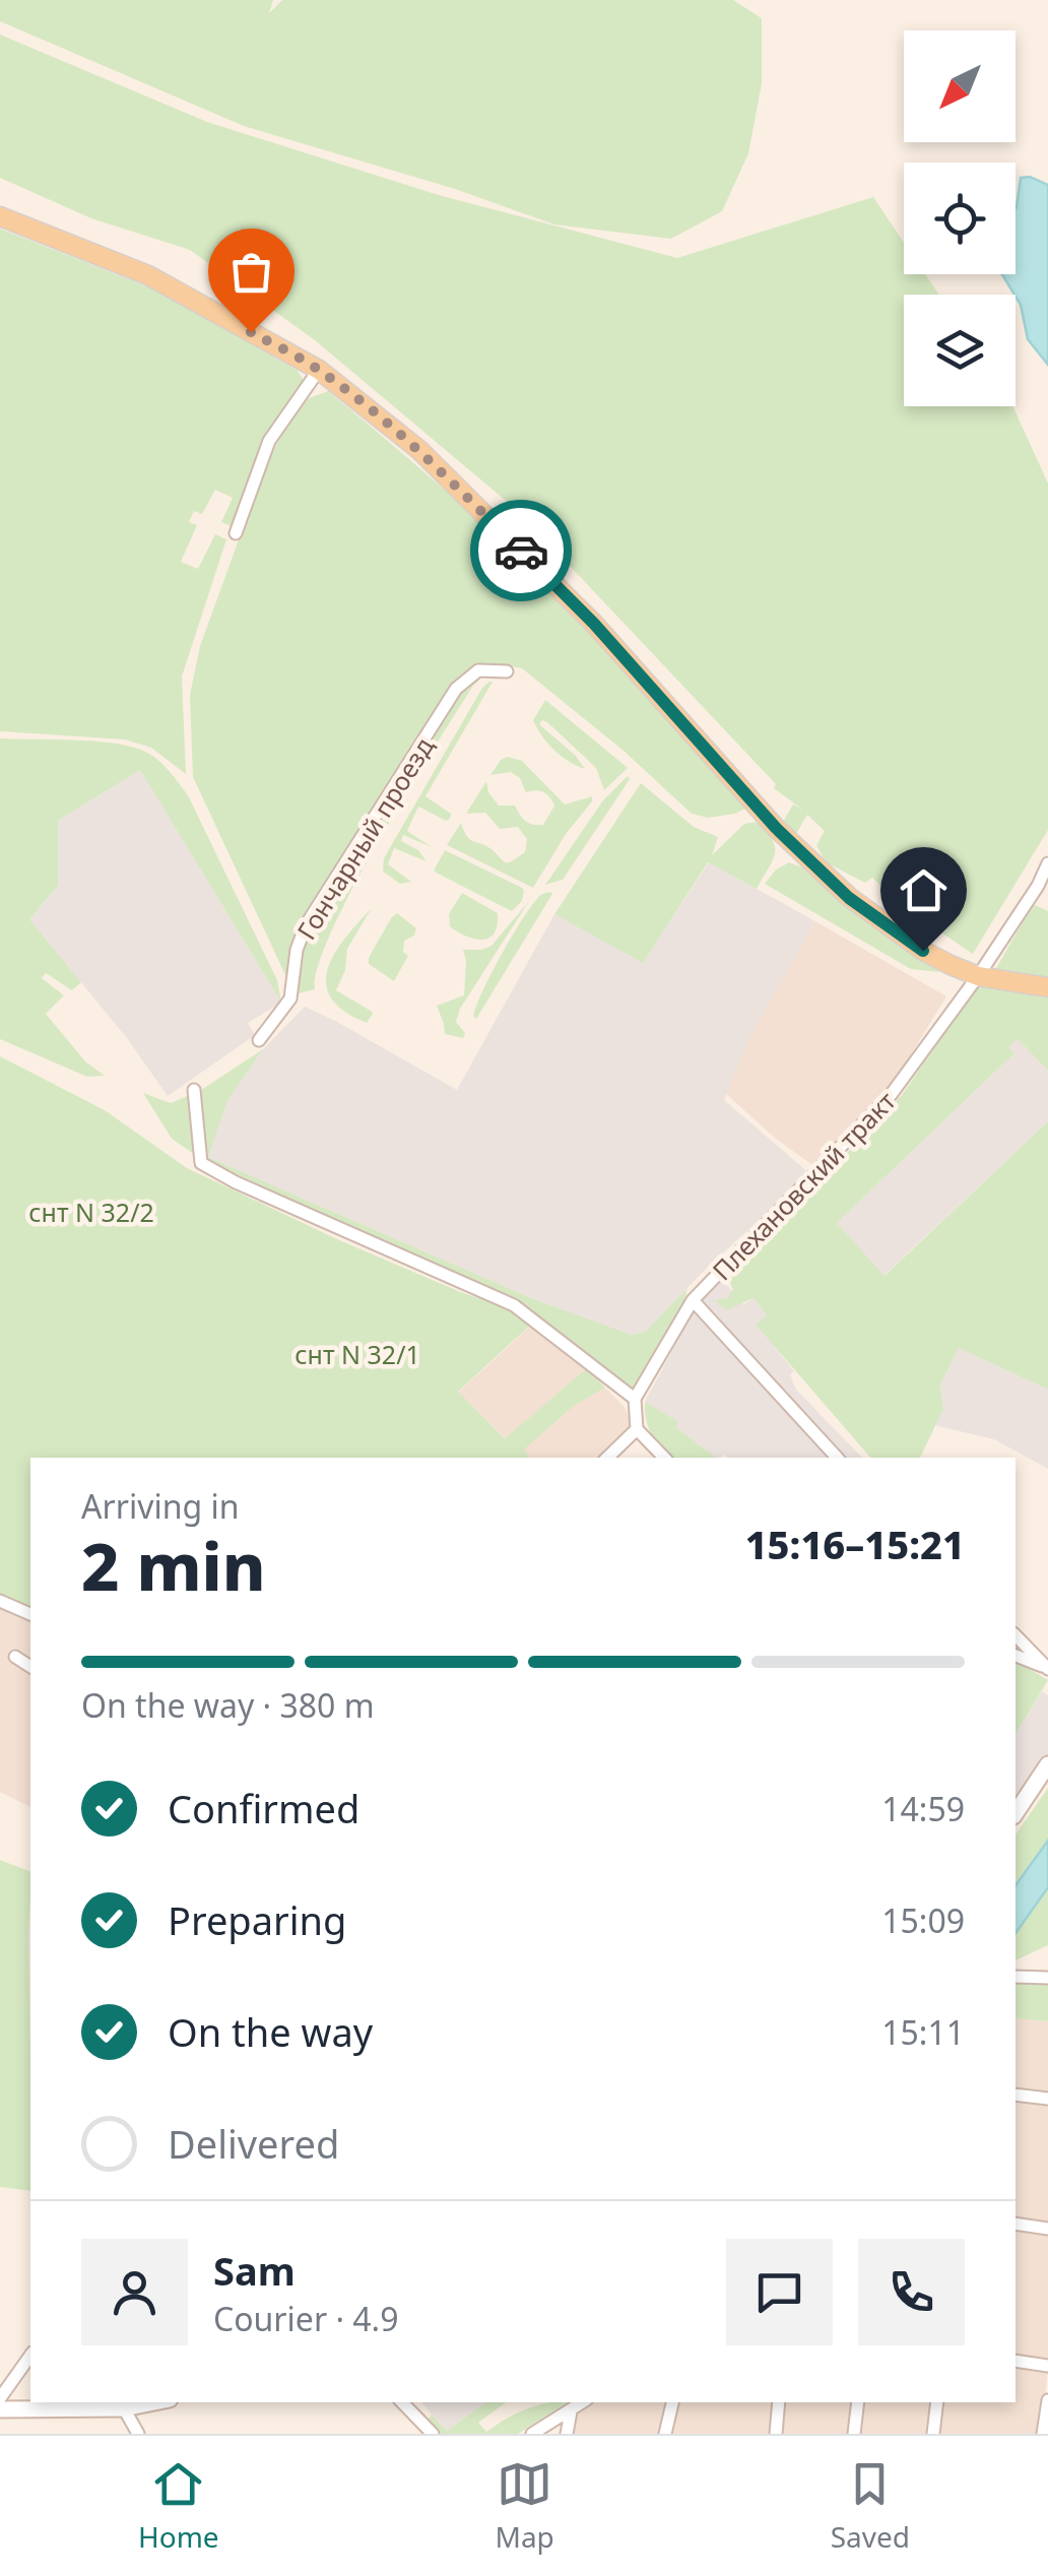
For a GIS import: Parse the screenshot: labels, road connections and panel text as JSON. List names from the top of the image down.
{
  "streets": {
    "street": ["Гончарный проезд", "Плехановский тракт"]
  },
  "parks": ["снт N 32/2", "снт N 32/1"],
  "north": "bottom left",
  "page": {
    "heading": ["2 min", "Arriving in", "15:16–15:21"],
    "panel": ["Sam", "Courier · 4.9"],
    "bar": "On the way · 380 m",
    "list": [
      ["Confirmed", "14:59"],
      ["Preparing", "15:09"],
      ["On the way", "15:11"],
      "Delivered"
    ],
    "tabs": ["Home", "Map", "Saved"]
  }
}
